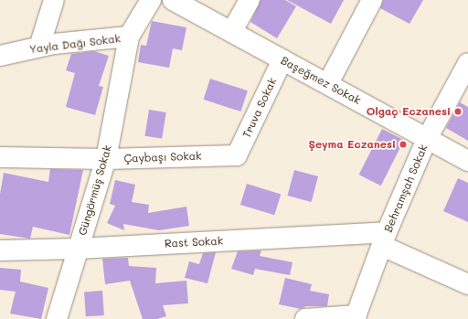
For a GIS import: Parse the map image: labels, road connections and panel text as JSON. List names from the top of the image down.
{
  "streets": {
    "street": [
      "Yayla Dağı Sokak",
      "Başeğmez Sokak",
      "Truva Sokak",
      "Çaybaşı Sokak",
      "Behramşah Sokak",
      "Güngörmüş Sokak",
      "Rast Sokak"
    ]
  },
  "crossings": [
    ["Yayla Dağı Sokak", "Güngörmüş Sokak"],
    ["Başeğmez Sokak", "Truva Sokak"],
    ["Başeğmez Sokak", "Behramşah Sokak"],
    ["Truva Sokak", "Çaybaşı Sokak"],
    ["Çaybaşı Sokak", "Güngörmüş Sokak"],
    ["Behramşah Sokak", "Rast Sokak"],
    ["Güngörmüş Sokak", "Rast Sokak"]
  ],
  "places": ["Olgaç Eczanesi", "Şeyma Eczanesi"]
}
